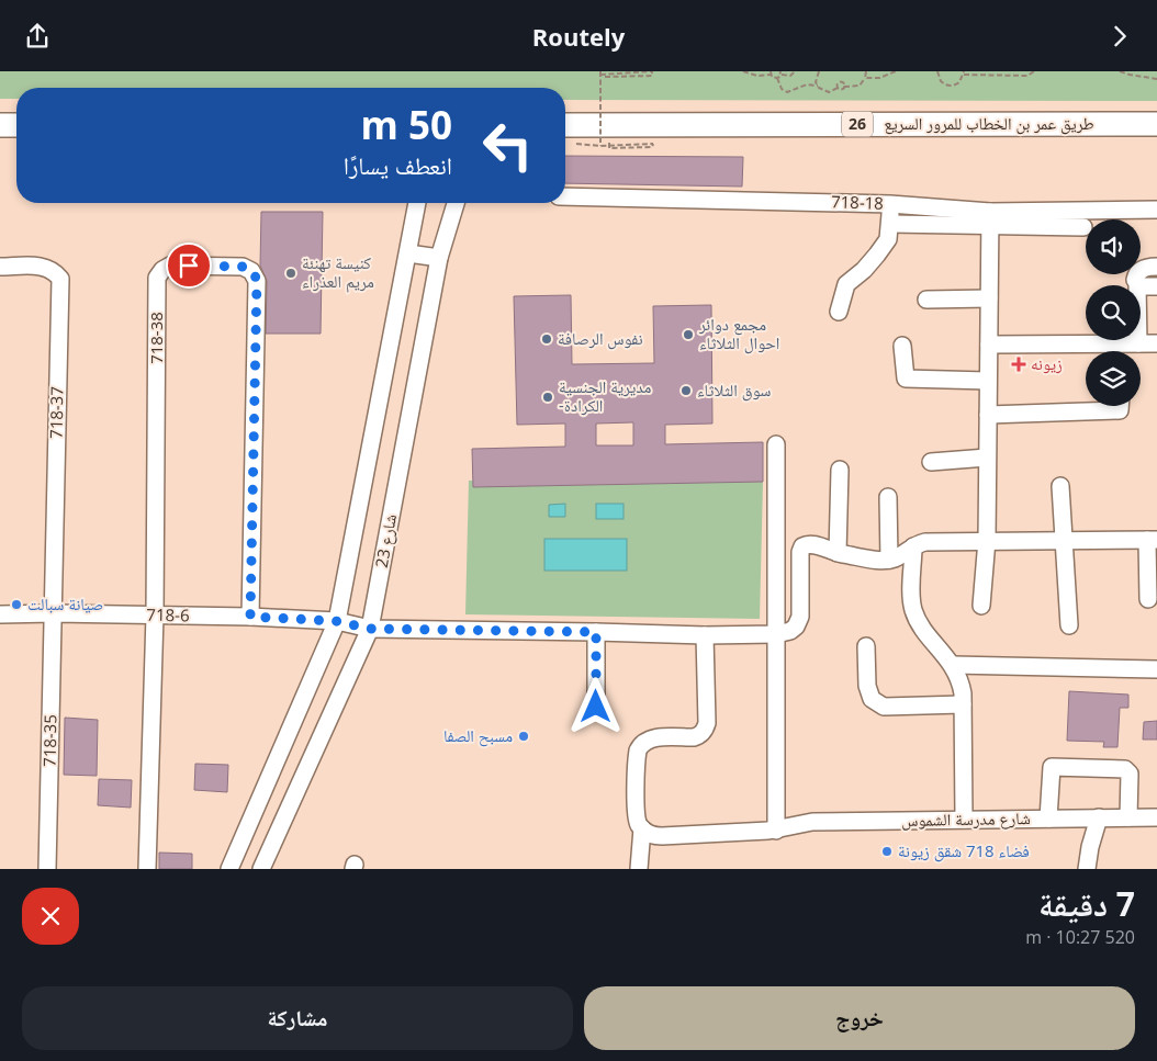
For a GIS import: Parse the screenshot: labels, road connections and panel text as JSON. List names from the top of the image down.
{
  "streets": {
    "highway": ["26", "طريق عمر بن الخطاب للمرور السريع"],
    "street": [
      "718-18",
      "718-38",
      "718-37",
      "شارع 23",
      "718-6",
      "718-35",
      "شارع مدرسة الشموس"
    ]
  },
  "crossings": [
    ["718-38", "718-6"],
    ["718-37", "718-6"],
    ["718-37", "718-35"],
    ["شارع 23", "718-6"],
    ["718-6", "718-35"]
  ],
  "places": {
    "other": [
      "كنيسة تهنئة مريم العذراء",
      "مجمع دوائر احوال الثلاثاء",
      "نفوس الرصافة",
      "سوق الثلاثاء",
      "مديرية الجنسية -الكرادة",
      "صيانة سبالت",
      "مسبح الصفا",
      "فضاء 718 شقق زيونة"
    ],
    "health": ["زيونه"]
  },
  "page": {
    "header": "Routely",
    "turn": ["50 m", "انعطف يسارًا"],
    "heading": ["7 دقيقة", "520 m · 10:27"],
    "buttons": ["خروج", "مشاركة"]
  }
}
